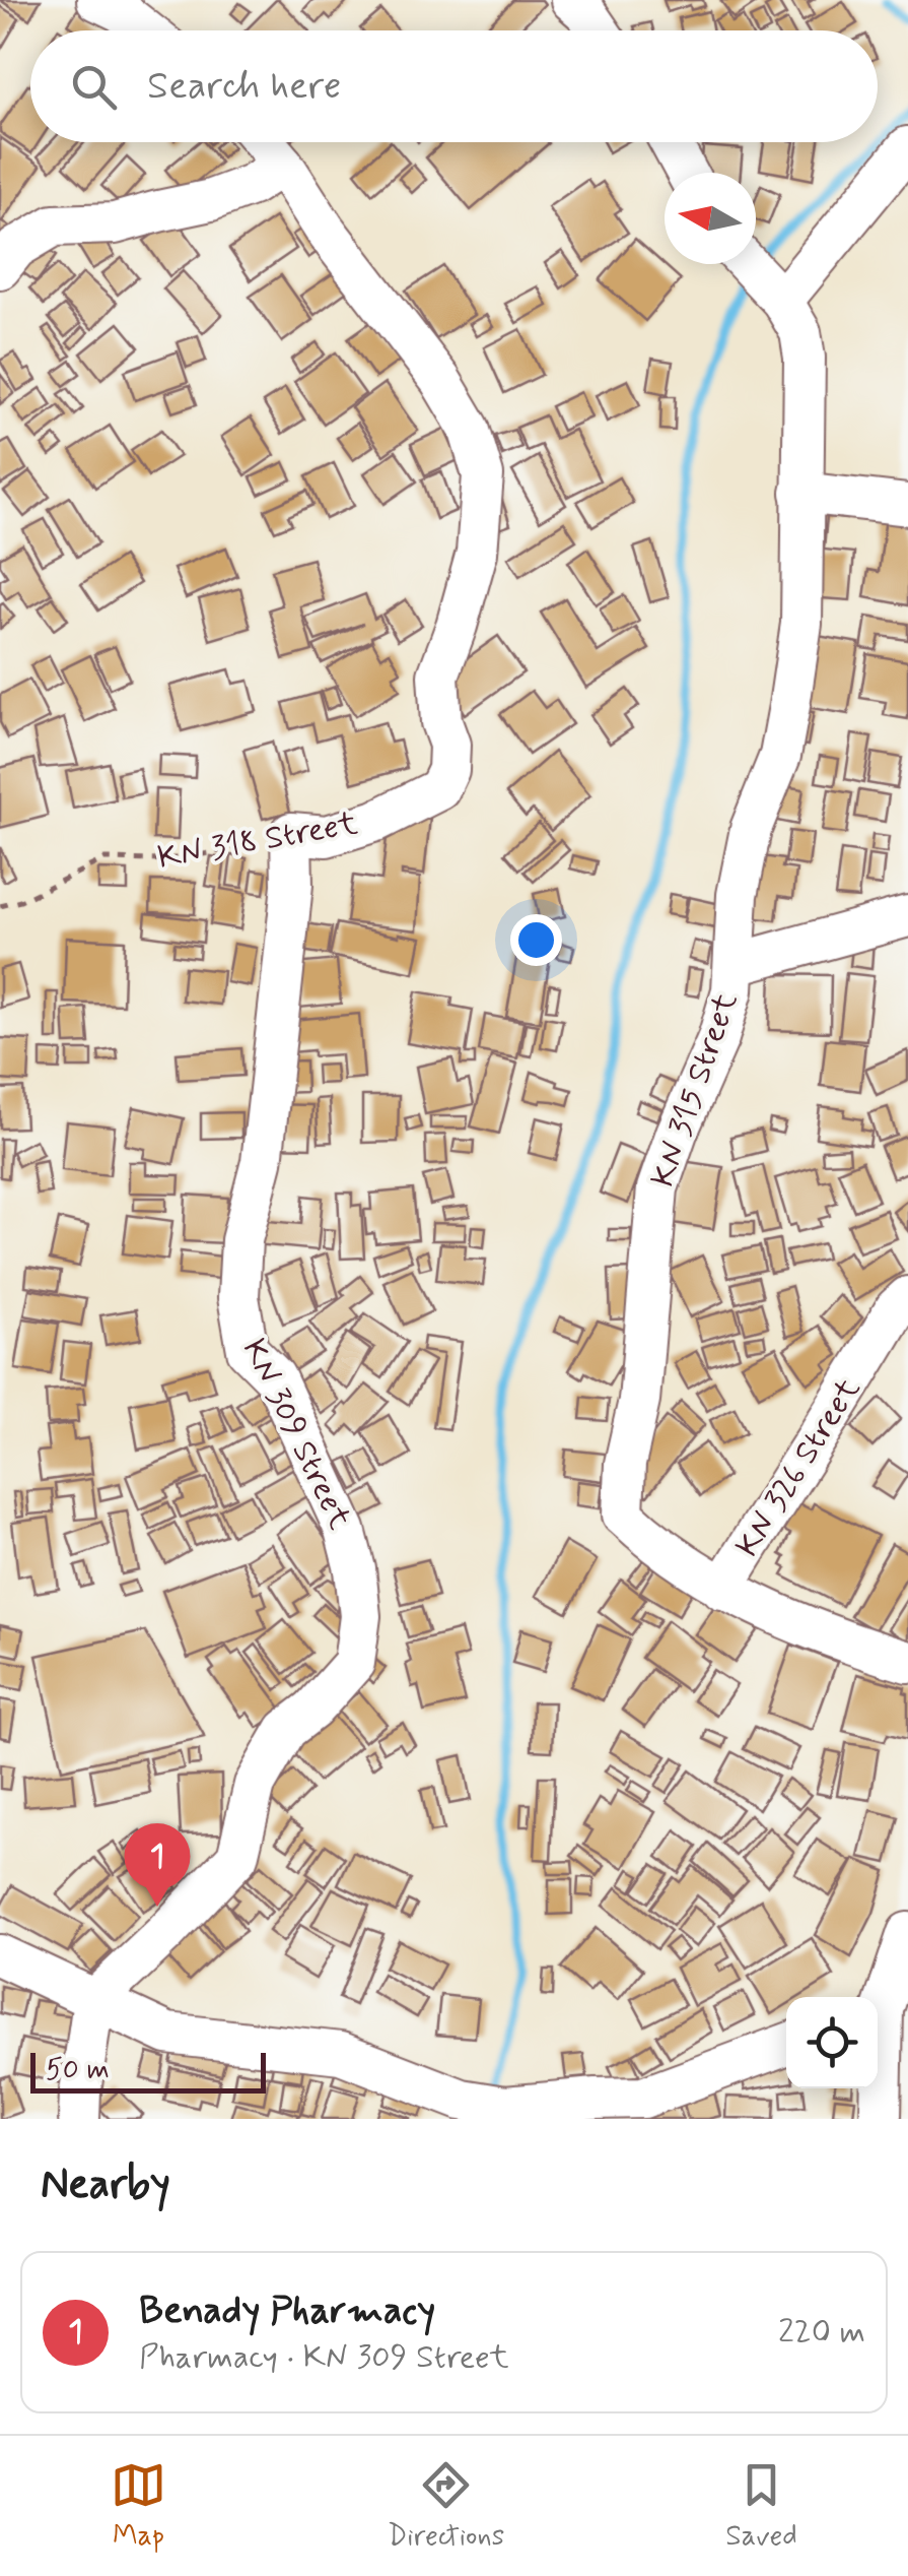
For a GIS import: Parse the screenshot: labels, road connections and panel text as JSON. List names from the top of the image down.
{
  "streets": {
    "street": [
      "KN 318 Street",
      "KN 315 Street",
      "KN 309 Street",
      "KN 326 Street"
    ]
  },
  "crossings": [
    ["KN 318 Street", "KN 309 Street"],
    ["KN 315 Street", "KN 326 Street"]
  ],
  "scale_bar": "50 m",
  "north": "left",
  "page": {
    "search": "Search here",
    "pins": "1",
    "scale": "50 m",
    "heading": "Nearby",
    "list": [
      {
        "mark": "1",
        "name": "Benady Pharmacy",
        "note": "Pharmacy · KN 309 Street",
        "value": "220 m"
      }
    ],
    "nav": ["Map", "Directions", "Saved"]
  }
}
